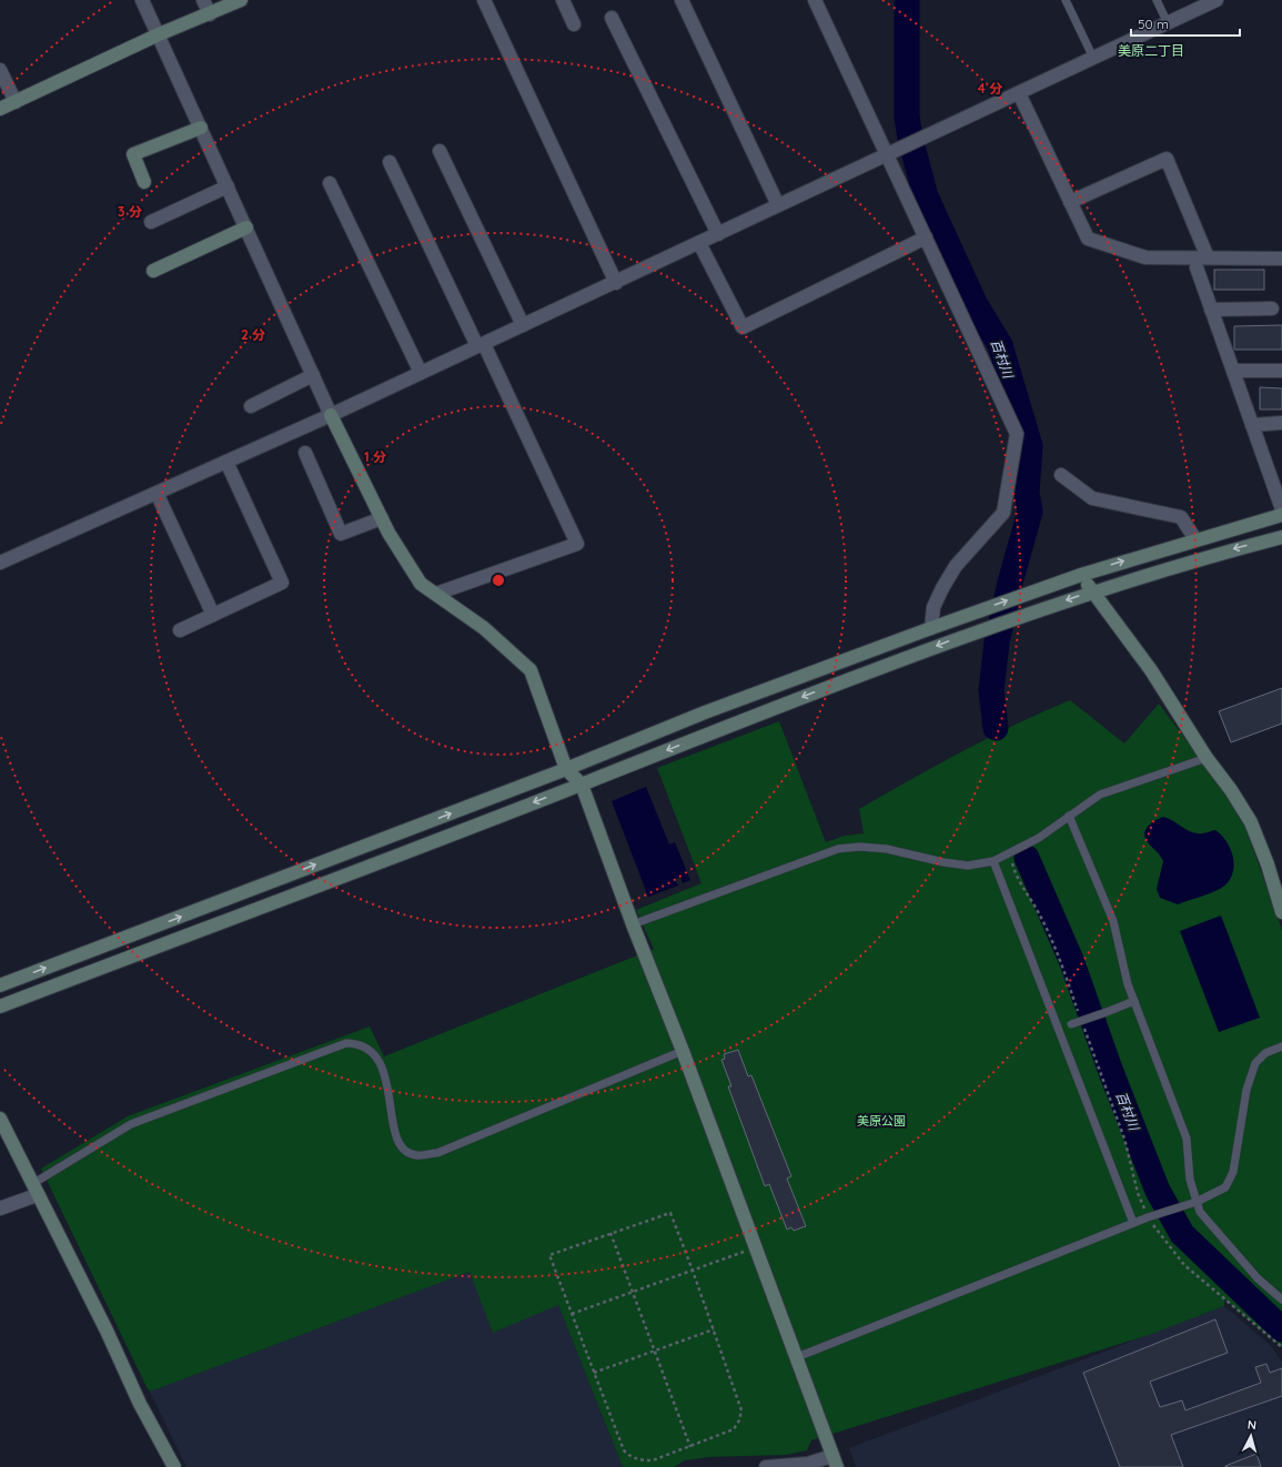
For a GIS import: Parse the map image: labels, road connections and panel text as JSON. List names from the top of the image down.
{
  "districts": ["美原二丁目"],
  "water": ["百村川"],
  "parks": ["美原公園"],
  "scale_bar": "50 m",
  "north": "top",
  "rings": [
    "4 分",
    "3 分",
    "2 分",
    "1 分"
  ]
}
